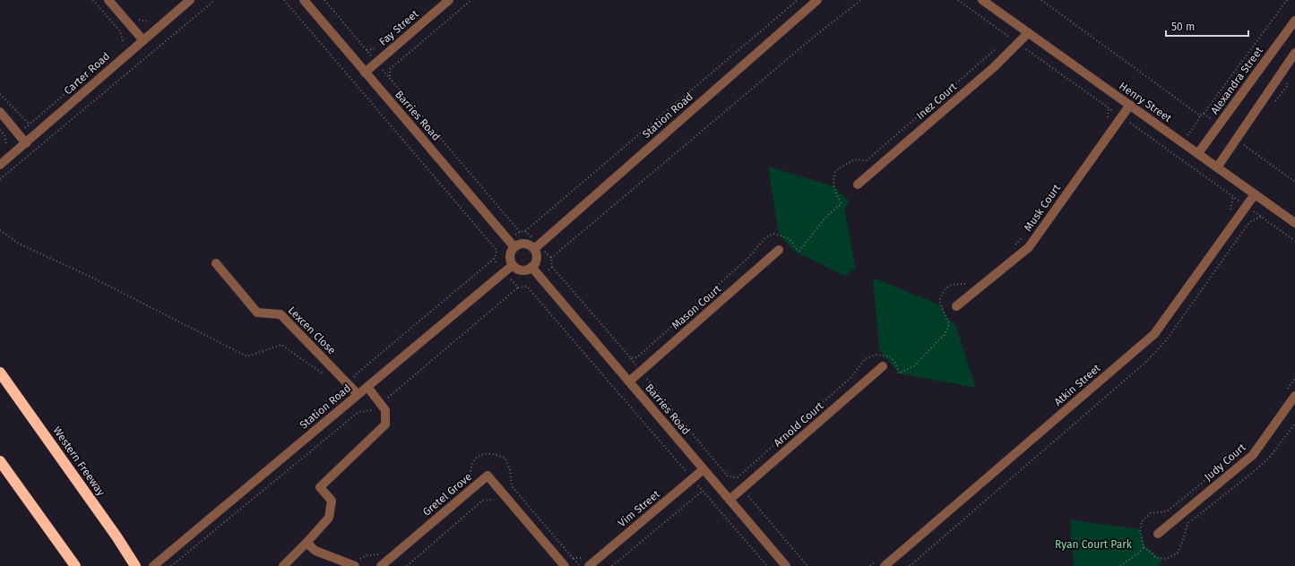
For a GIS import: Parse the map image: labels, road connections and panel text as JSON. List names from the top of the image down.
{
  "streets": {
    "highway": ["Western Freeway"],
    "street": [
      "Fay Street",
      "Carter Road",
      "Alexandra Street",
      "Inez Court",
      "Henry Street",
      "Barries Road",
      "Station Road",
      "Musk Court",
      "Mason Court",
      "Lexcen Close",
      "Atkin Street",
      "Arnold Court",
      "Judy Court",
      "Gretel Grove",
      "Vim Street"
    ]
  },
  "crossings": [
    ["Fay Street", "Barries Road"],
    ["Alexandra Street", "Henry Street"],
    ["Inez Court", "Henry Street"],
    ["Henry Street", "Musk Court"],
    ["Henry Street", "Atkin Street"],
    ["Barries Road", "Station Road"],
    ["Barries Road", "Mason Court"],
    ["Barries Road", "Arnold Court"],
    ["Barries Road", "Vim Street"],
    ["Station Road", "Lexcen Close"]
  ],
  "parks": ["Ryan Court Park"],
  "scale_bar": "50 m"
}
